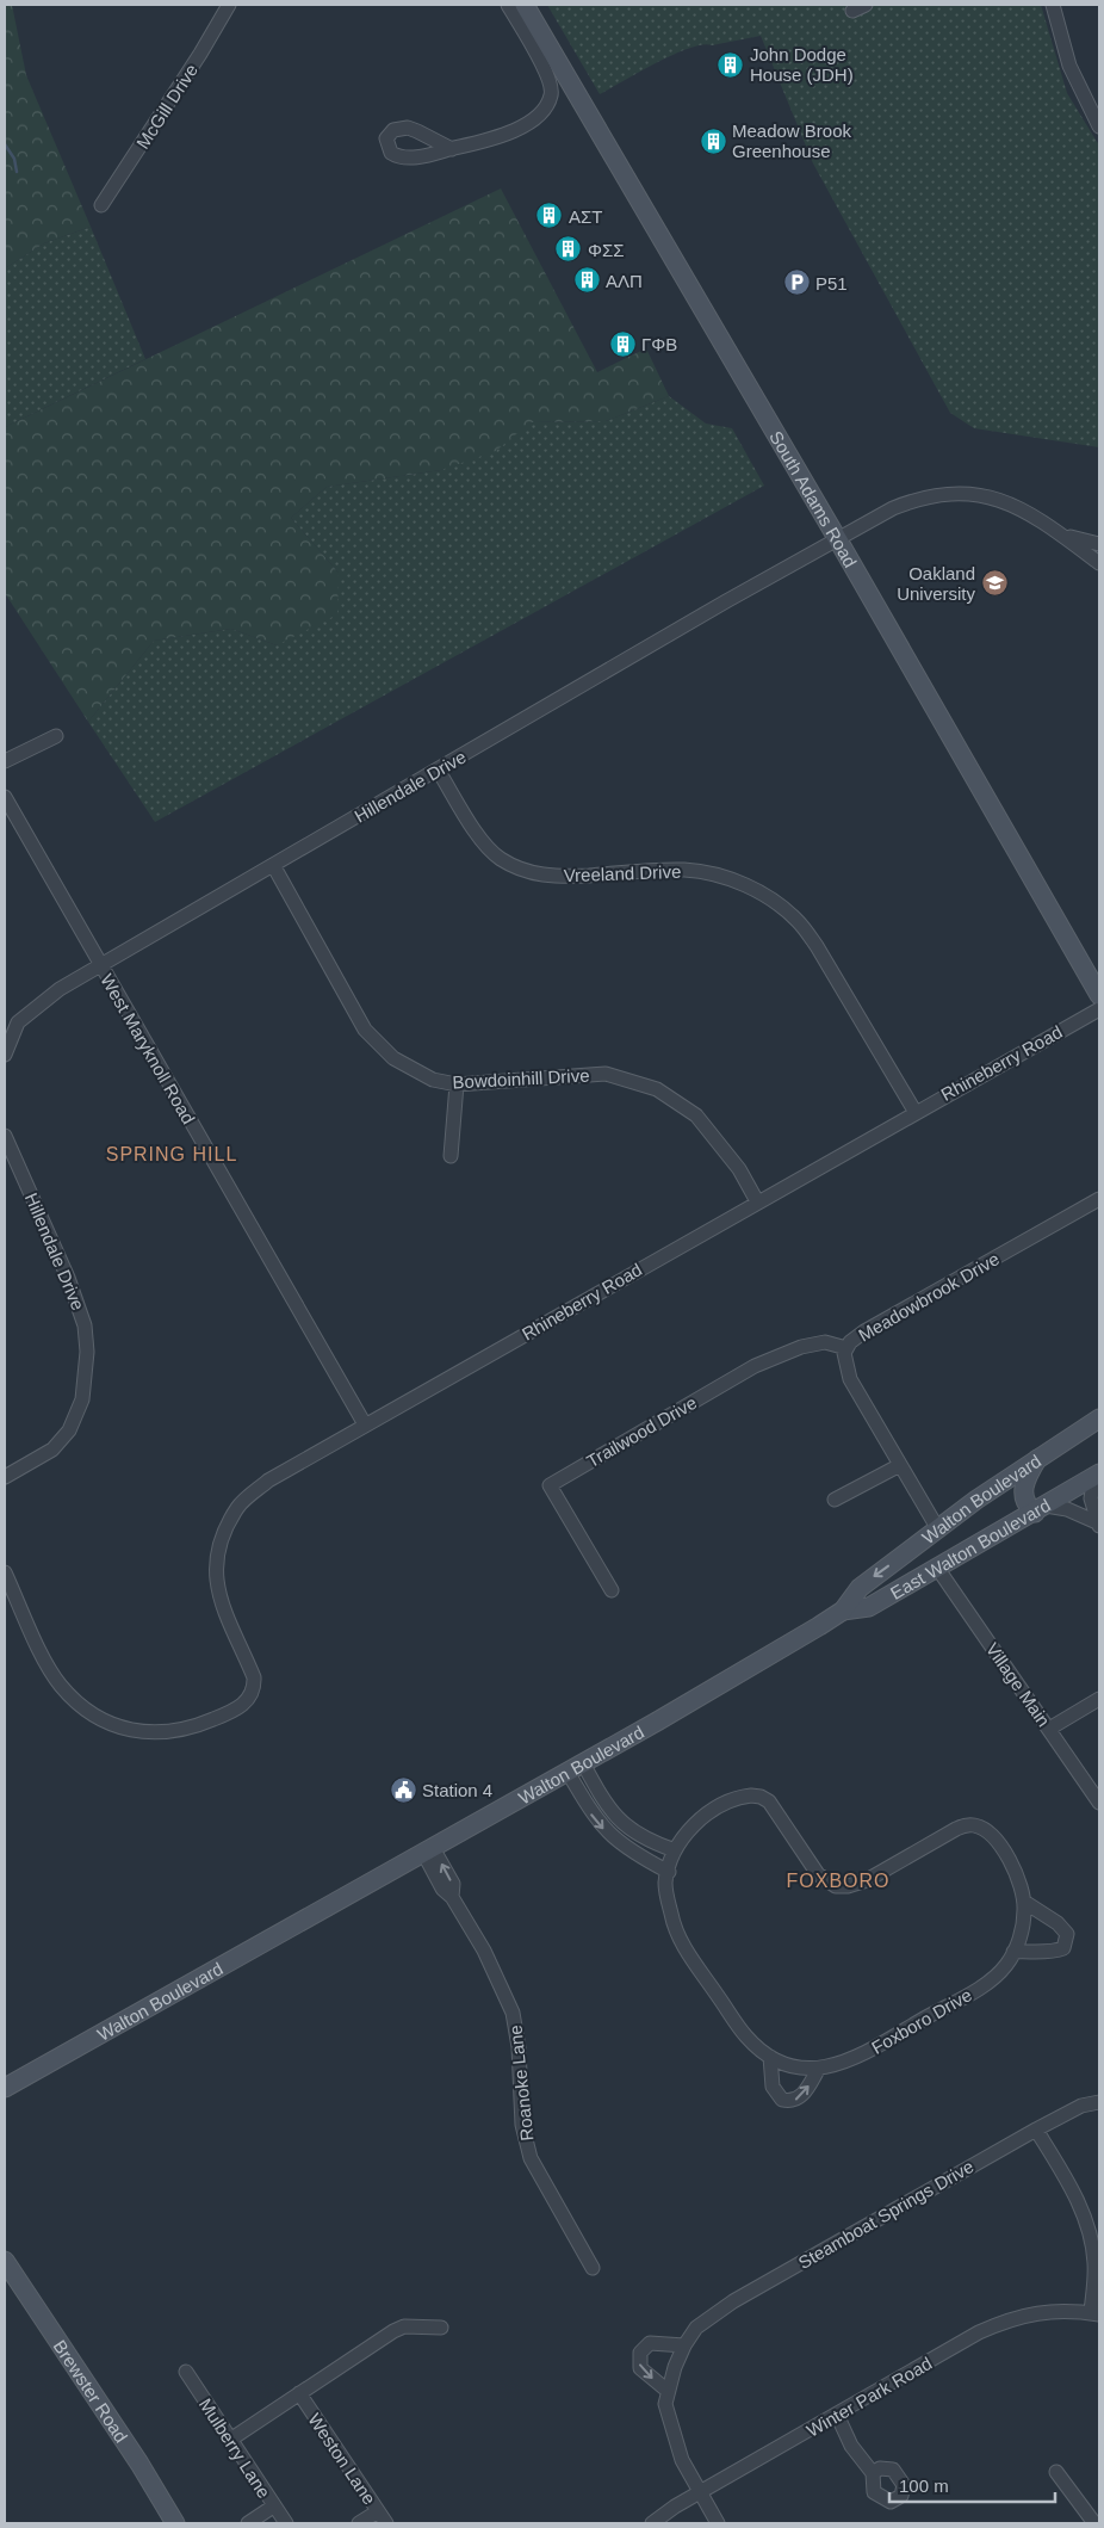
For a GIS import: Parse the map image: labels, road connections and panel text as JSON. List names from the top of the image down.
{
  "streets": {
    "main road": [
      "South Adams Road",
      "Walton Boulevard",
      "East Walton Boulevard",
      "Brewster Road"
    ],
    "street": [
      "McGill Drive",
      "Hillendale Drive",
      "Vreeland Drive",
      "West Maryknoll Road",
      "Rhineberry Road",
      "Bowdoinhill Drive",
      "Meadowbrook Drive",
      "Trailwood Drive",
      "Village Main",
      "Foxboro Drive",
      "Roanoke Lane",
      "Steamboat Springs Drive",
      "Winter Park Road",
      "Mulberry Lane",
      "Weston Lane"
    ]
  },
  "crossings": [
    ["South Adams Road", "Hillendale Drive"],
    ["Hillendale Drive", "Vreeland Drive"],
    ["Hillendale Drive", "West Maryknoll Road"],
    ["Hillendale Drive", "Bowdoinhill Drive"],
    ["Vreeland Drive", "Rhineberry Road"],
    ["West Maryknoll Road", "Rhineberry Road"],
    ["Rhineberry Road", "Bowdoinhill Drive"],
    ["Meadowbrook Drive", "Trailwood Drive"],
    ["Meadowbrook Drive", "Walton Boulevard"],
    ["Walton Boulevard", "East Walton Boulevard"],
    ["Walton Boulevard", "Roanoke Lane"],
    ["East Walton Boulevard", "Village Main"],
    ["Steamboat Springs Drive", "Winter Park Road"]
  ],
  "districts": ["SPRING HILL", "FOXBORO"],
  "places": {
    "building": [
      "John Dodge House (JDH)",
      "Meadow Brook Greenhouse",
      "AΣΤ",
      "ΦΣΣ",
      "AΛΠ",
      "ΓΦB"
    ],
    "parking": ["P51"],
    "school or university": ["Oakland University"],
    "public building": ["Station 4"]
  },
  "scale_bar": "100 m"
}
